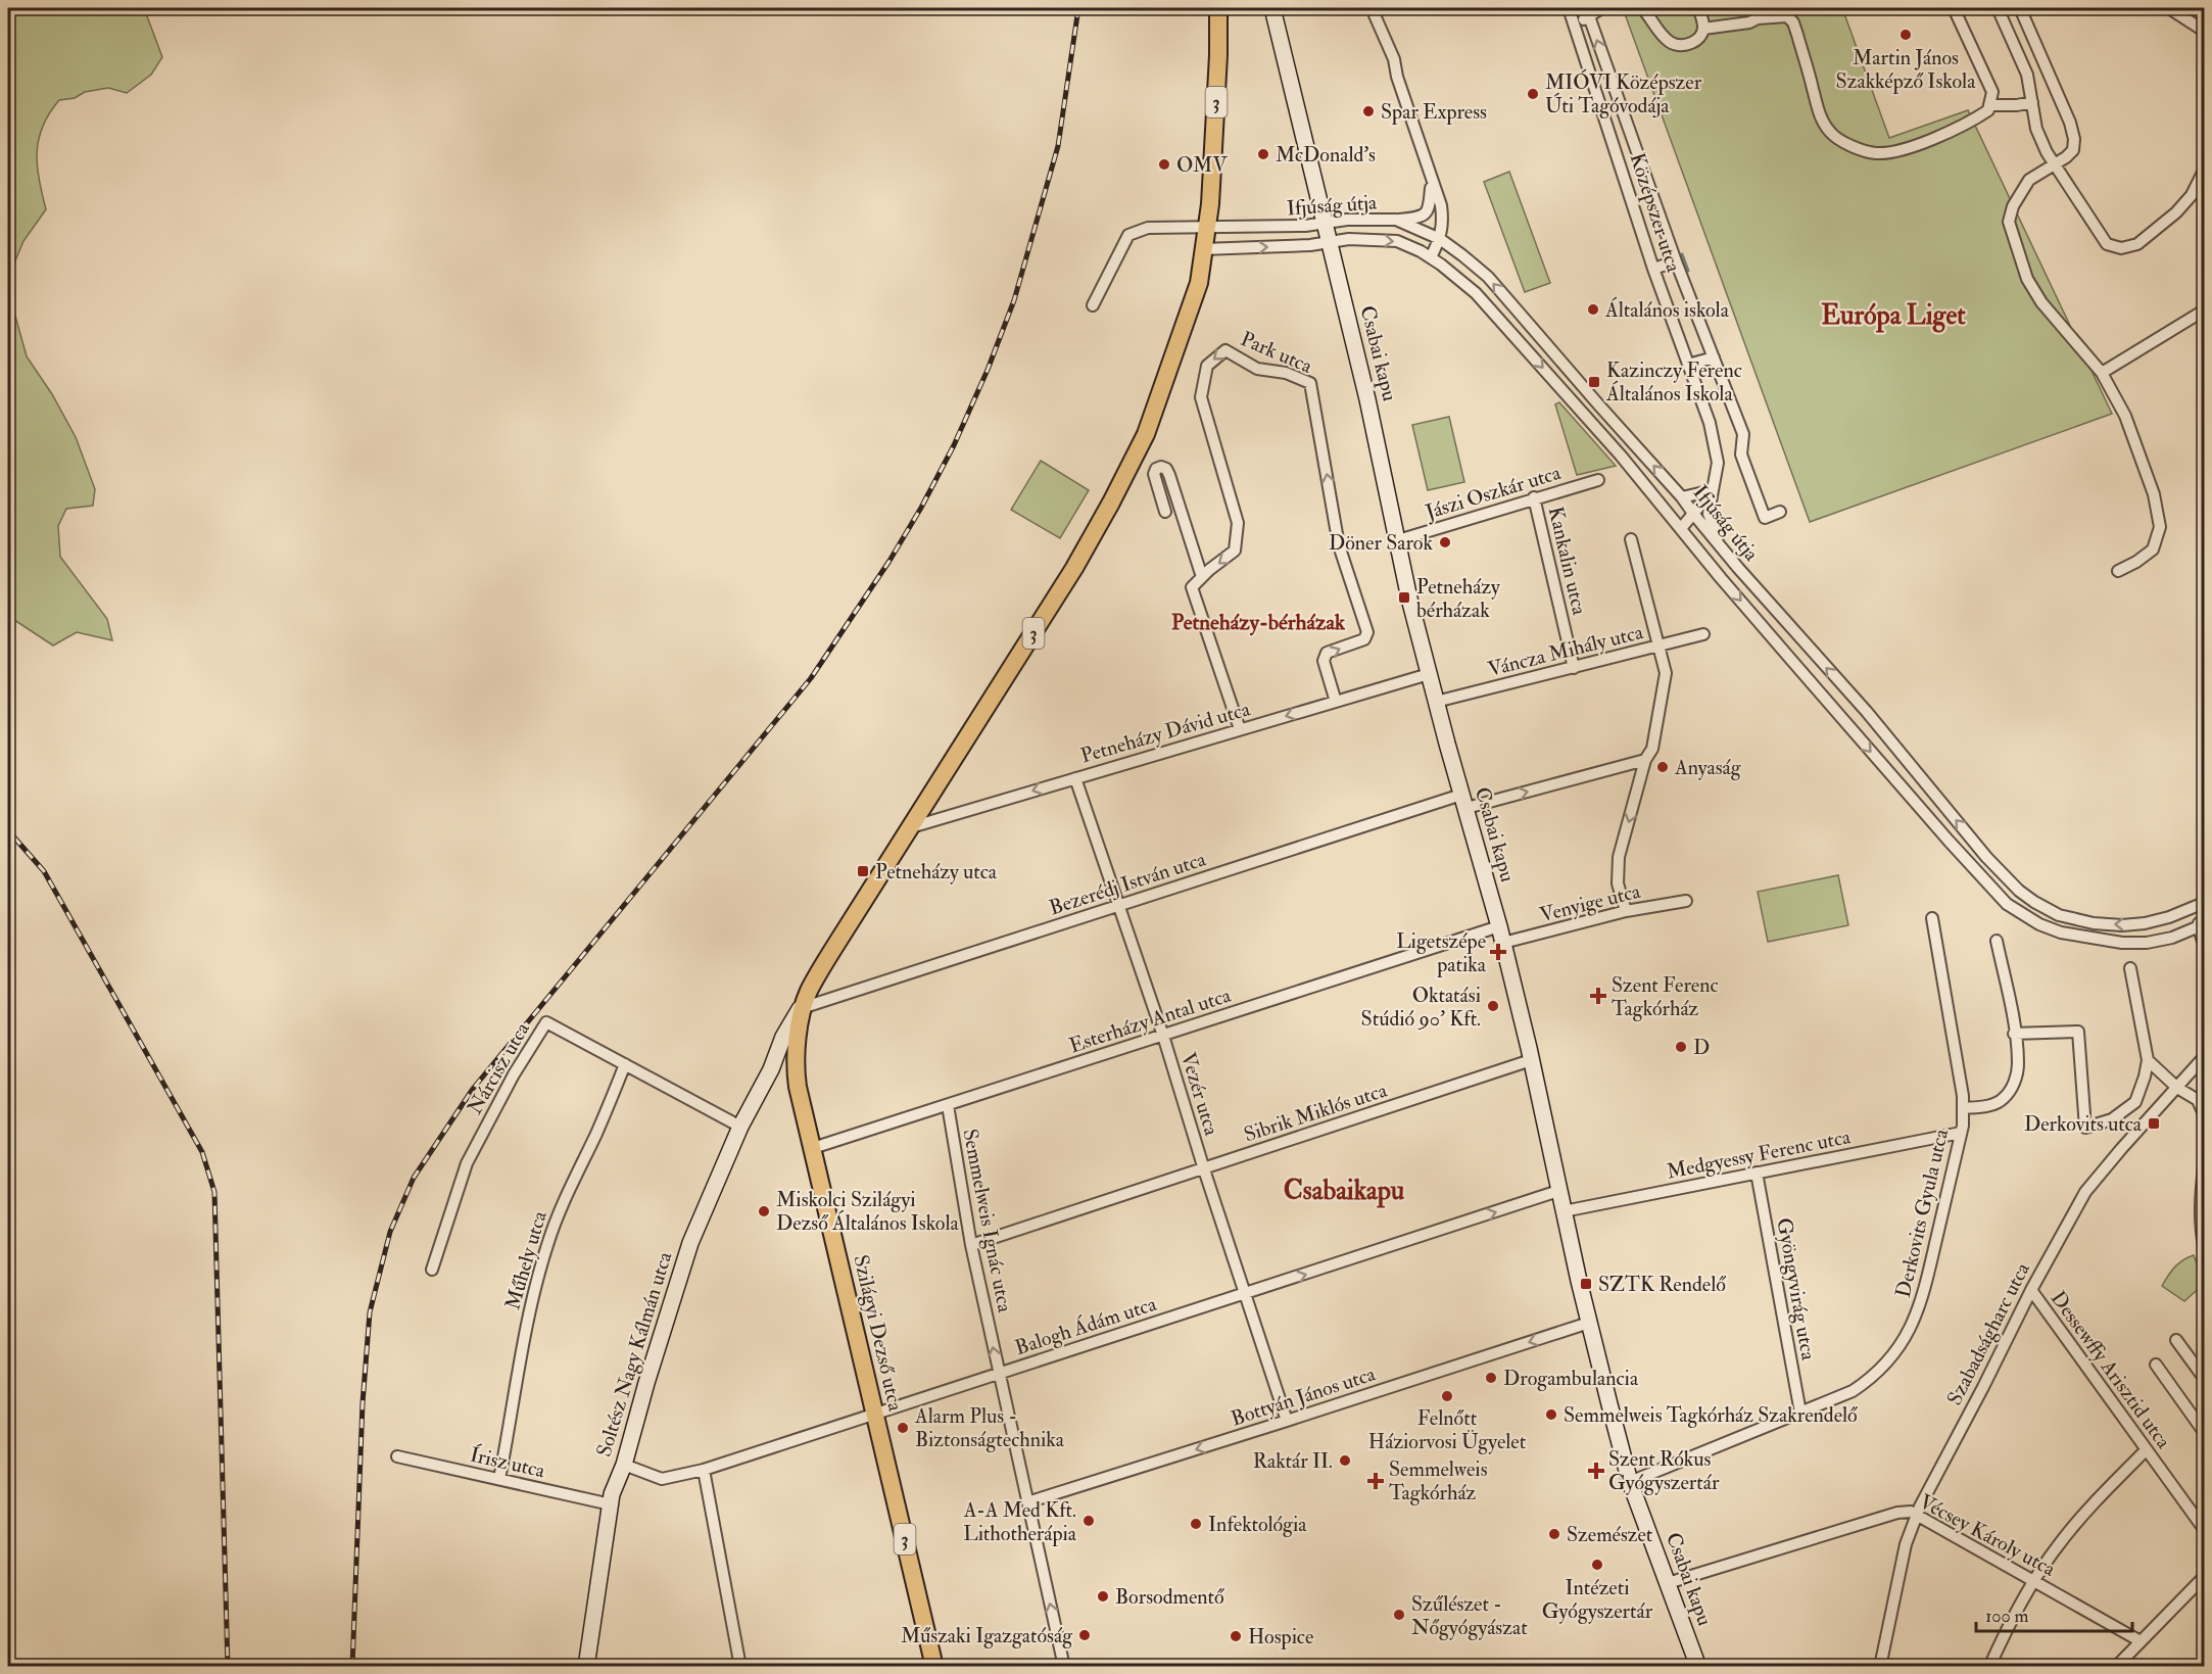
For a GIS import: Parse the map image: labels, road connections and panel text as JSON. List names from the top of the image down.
{
  "streets": {
    "main road": ["3", "Szilágyi Dezső utca"],
    "street": [
      "Ifjúság útja",
      "Középszer utca",
      "Park utca",
      "Csabai kapu",
      "Jászi Oszkár utca",
      "Kankalin utca",
      "Váncza Mihály utca",
      "Petneházy Dávid utca",
      "Bezerédj István utca",
      "Venyige utca",
      "Esterházy Antal utca",
      "Nárcisz utca",
      "Vezér utca",
      "Sibrik Miklós utca",
      "Medgyessy Ferenc utca",
      "Derkovits Gyula utca",
      "Semmelweis Ignác utca",
      "Műhely utca",
      "Gyöngyvirág utca",
      "Balogh Ádám utca",
      "Szabadságharc utca",
      "Soltész Nagy Kálmán utca",
      "Dessewffy Arisztid utca",
      "Bottyán János utca",
      "Írisz utca",
      "Vécsey Károly utca"
    ]
  },
  "crossings": [
    ["3", "Ifjúság útja"],
    ["3", "Petneházy Dávid utca"],
    ["3", "Bezerédj István utca"],
    ["3", "Szilágyi Dezső utca"],
    ["3", "Soltész Nagy Kálmán utca"],
    ["Ifjúság útja", "Középszer utca"],
    ["Ifjúság útja", "Csabai kapu"],
    ["Park utca", "Petneházy Dávid utca"],
    ["Csabai kapu", "Jászi Oszkár utca"],
    ["Csabai kapu", "Váncza Mihály utca"],
    ["Csabai kapu", "Petneházy Dávid utca"],
    ["Csabai kapu", "Bezerédj István utca"],
    ["Csabai kapu", "Venyige utca"],
    ["Csabai kapu", "Esterházy Antal utca"],
    ["Csabai kapu", "Sibrik Miklós utca"],
    ["Csabai kapu", "Medgyessy Ferenc utca"],
    ["Csabai kapu", "Derkovits Gyula utca"],
    ["Csabai kapu", "Balogh Ádám utca"],
    ["Csabai kapu", "Bottyán János utca"],
    ["Csabai kapu", "Vécsey Károly utca"],
    ["Jászi Oszkár utca", "Kankalin utca"],
    ["Kankalin utca", "Váncza Mihály utca"],
    ["Petneházy Dávid utca", "Vezér utca"],
    ["Bezerédj István utca", "Vezér utca"],
    ["Bezerédj István utca", "Szilágyi Dezső utca"],
    ["Bezerédj István utca", "Soltész Nagy Kálmán utca"],
    ["Esterházy Antal utca", "Vezér utca"],
    ["Esterházy Antal utca", "Semmelweis Ignác utca"],
    ["Esterházy Antal utca", "Szilágyi Dezső utca"],
    ["Nárcisz utca", "Műhely utca"],
    ["Nárcisz utca", "Soltész Nagy Kálmán utca"],
    ["Vezér utca", "Sibrik Miklós utca"],
    ["Vezér utca", "Balogh Ádám utca"],
    ["Vezér utca", "Bottyán János utca"],
    ["Sibrik Miklós utca", "Semmelweis Ignác utca"],
    ["Medgyessy Ferenc utca", "Derkovits Gyula utca"],
    ["Medgyessy Ferenc utca", "Gyöngyvirág utca"],
    ["Derkovits Gyula utca", "Gyöngyvirág utca"],
    ["Semmelweis Ignác utca", "Balogh Ádám utca"],
    ["Semmelweis Ignác utca", "Bottyán János utca"],
    ["Műhely utca", "Írisz utca"],
    ["Balogh Ádám utca", "Szilágyi Dezső utca"],
    ["Balogh Ádám utca", "Soltész Nagy Kálmán utca"],
    ["Szilágyi Dezső utca", "Soltész Nagy Kálmán utca"],
    ["Szabadságharc utca", "Dessewffy Arisztid utca"],
    ["Szabadságharc utca", "Vécsey Károly utca"],
    ["Soltész Nagy Kálmán utca", "Írisz utca"]
  ],
  "one_way": ["Petneházy Dávid utca", "Semmelweis Ignác utca", "Bottyán János utca"],
  "districts": ["Európa Liget", "Petneházy-bérházak", "Csabaikapu"],
  "places": {
    "other": [
      "Martin János Szakképző Iskola",
      "MIÓVI Középszer Úti Tagóvodája",
      "Spar Express",
      "McDonald's",
      "OMV",
      "Általános iskola",
      "Döner Sarok",
      "Anyaság",
      "Oktatási Stúdió 90' Kft.",
      "D",
      "Miskolci Szilágyi Dezső Általános Iskola",
      "Drogambulancia",
      "Felnőtt Háziorvosi Ügyelet",
      "Semmelweis Tagkórház Szakrendelő",
      "Alarm Plus - Biztonságtechnika",
      "Raktár II.",
      "A-A Med Kft. Lithotherápia",
      "Infektológia",
      "Szemészet",
      "Intézeti Gyógyszertár",
      "Borsodmentő",
      "Szűlészet - Nőgyógyászat",
      "Műszaki Igazgatóság",
      "Hospice"
    ],
    "transit": [
      "Kazinczy Ferenc Általános Iskola",
      "Petneházy bérházak",
      "Petneházy utca",
      "Derkovits utca",
      "SZTK Rendelő"
    ],
    "health": [
      "Ligetszépe patika",
      "Szent Ferenc Tagkórház",
      "Szent Rókus Gyógyszertár",
      "Semmelweis Tagkórház"
    ]
  },
  "scale_bar": "100 m"
}
